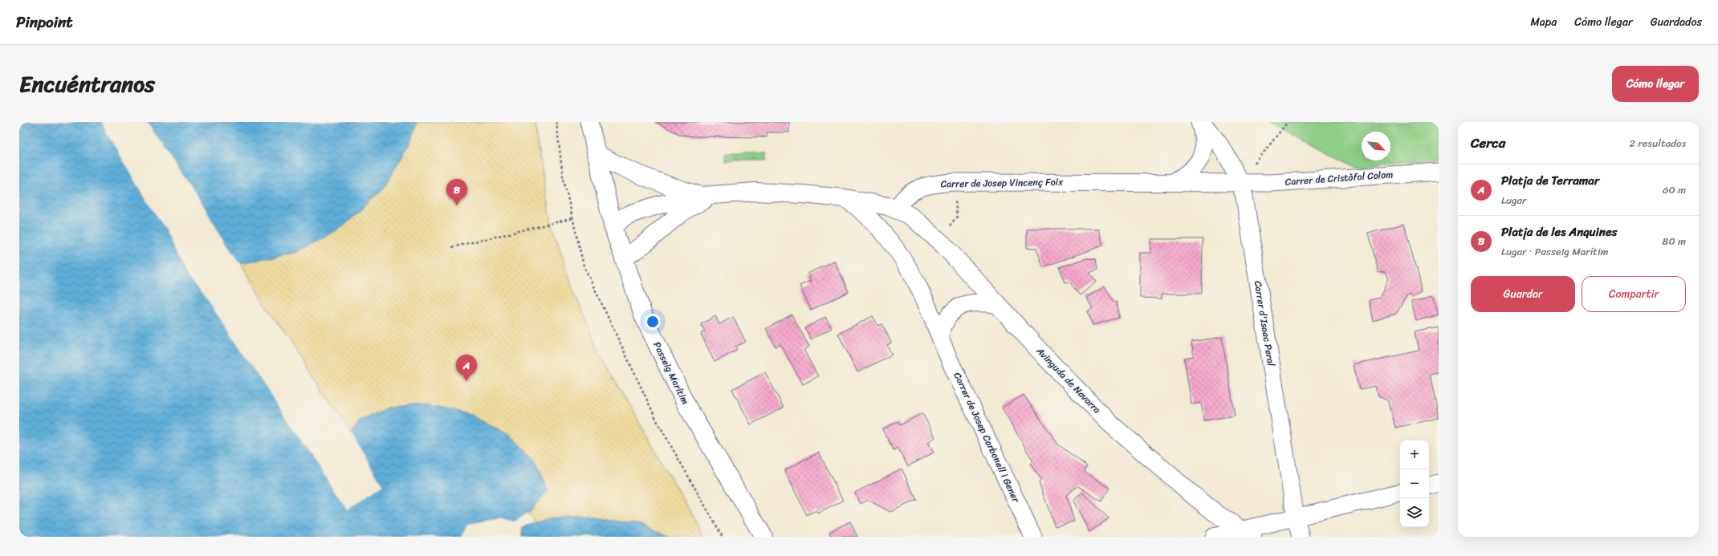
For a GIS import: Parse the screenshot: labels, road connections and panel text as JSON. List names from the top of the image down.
{
  "streets": {
    "street": [
      "Carrer de Cristòfol Colom",
      "Carrer de Josep Vincenç Foix",
      "Carrer d'Isaac Peral",
      "Passeig Marítim",
      "Avinguda de Navarra",
      "Carrer de Josep Carbonell i Gener"
    ]
  },
  "crossings": [
    ["Carrer de Cristòfol Colom", "Carrer de Josep Vincenç Foix"],
    ["Carrer de Cristòfol Colom", "Carrer d'Isaac Peral"],
    ["Carrer de Josep Vincenç Foix", "Carrer d'Isaac Peral"],
    ["Carrer de Josep Vincenç Foix", "Avinguda de Navarra"]
  ],
  "north": "bottom right",
  "page": {
    "header": "Pinpoint",
    "nav": ["Mapa", "Cómo llegar", "Guardados"],
    "title": "Encuéntranos",
    "buttons": [
      "Cómo llegar",
      ["Guardar", "Compartir"]
    ],
    "heading": ["Cerca", "2 resultados"],
    "list": [
      {
        "mark": "A",
        "name": "Platja de Terramar",
        "note": "Lugar",
        "value": "60 m"
      },
      {
        "mark": "B",
        "name": "Platja de les Anquines",
        "note": "Lugar · Passeig Marítim",
        "value": "80 m"
      }
    ],
    "pins": ["B", "A"],
    "map_buttons": ["+", "−"]
  }
}
